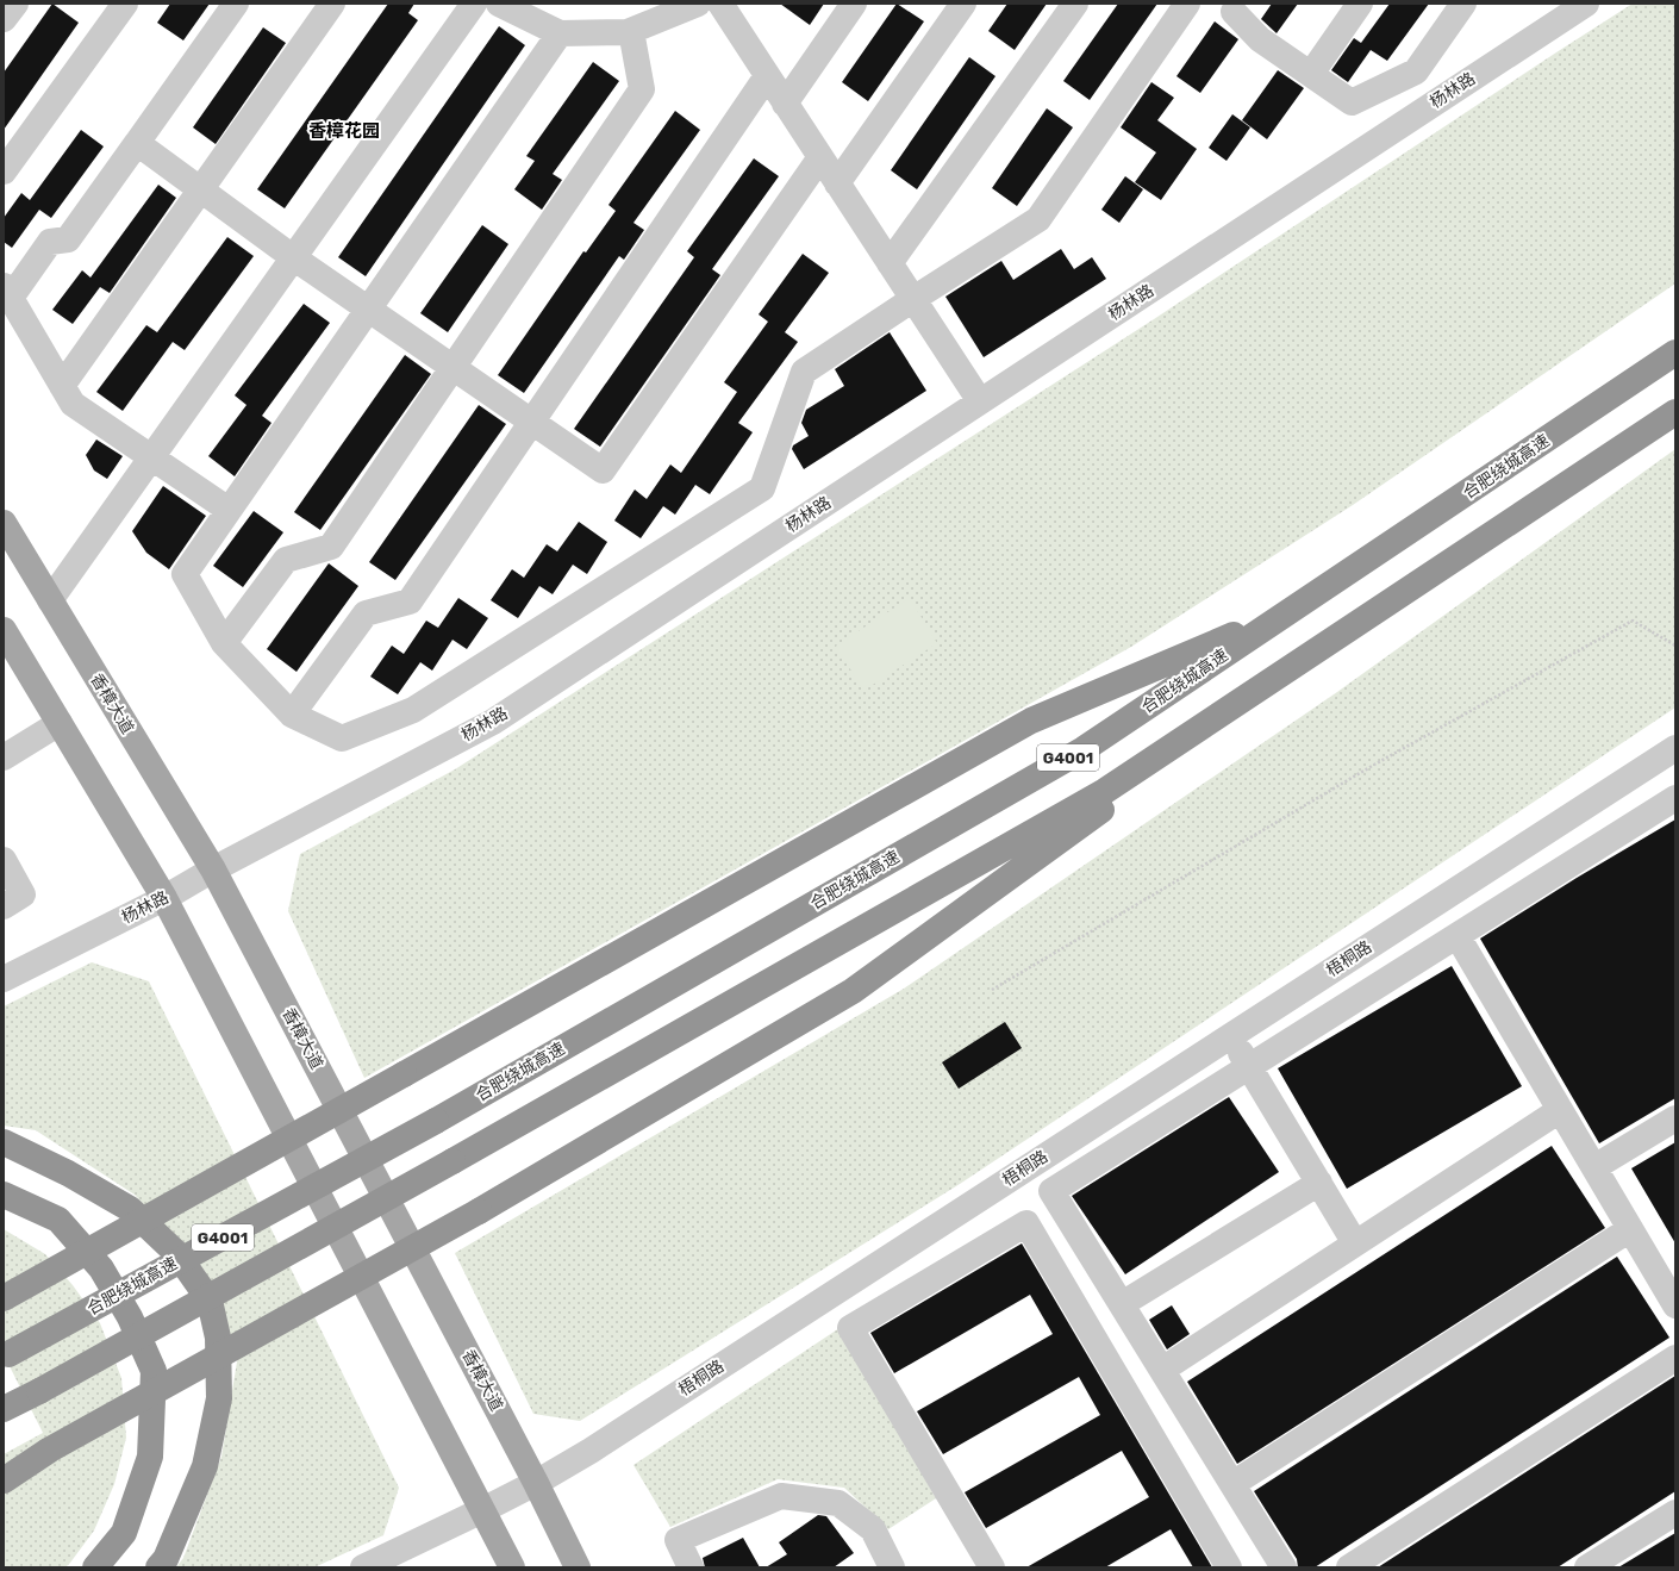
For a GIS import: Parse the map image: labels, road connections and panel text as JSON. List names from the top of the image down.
{
  "streets": {
    "highway": ["合肥绕城高速", "G4001"],
    "main road": ["香樟大道"],
    "street": ["杨林路", "梧桐路"]
  },
  "crossings": [
    ["杨林路", "香樟大道"],
    ["香樟大道", "梧桐路"]
  ],
  "districts": ["香樟花园"]
}
